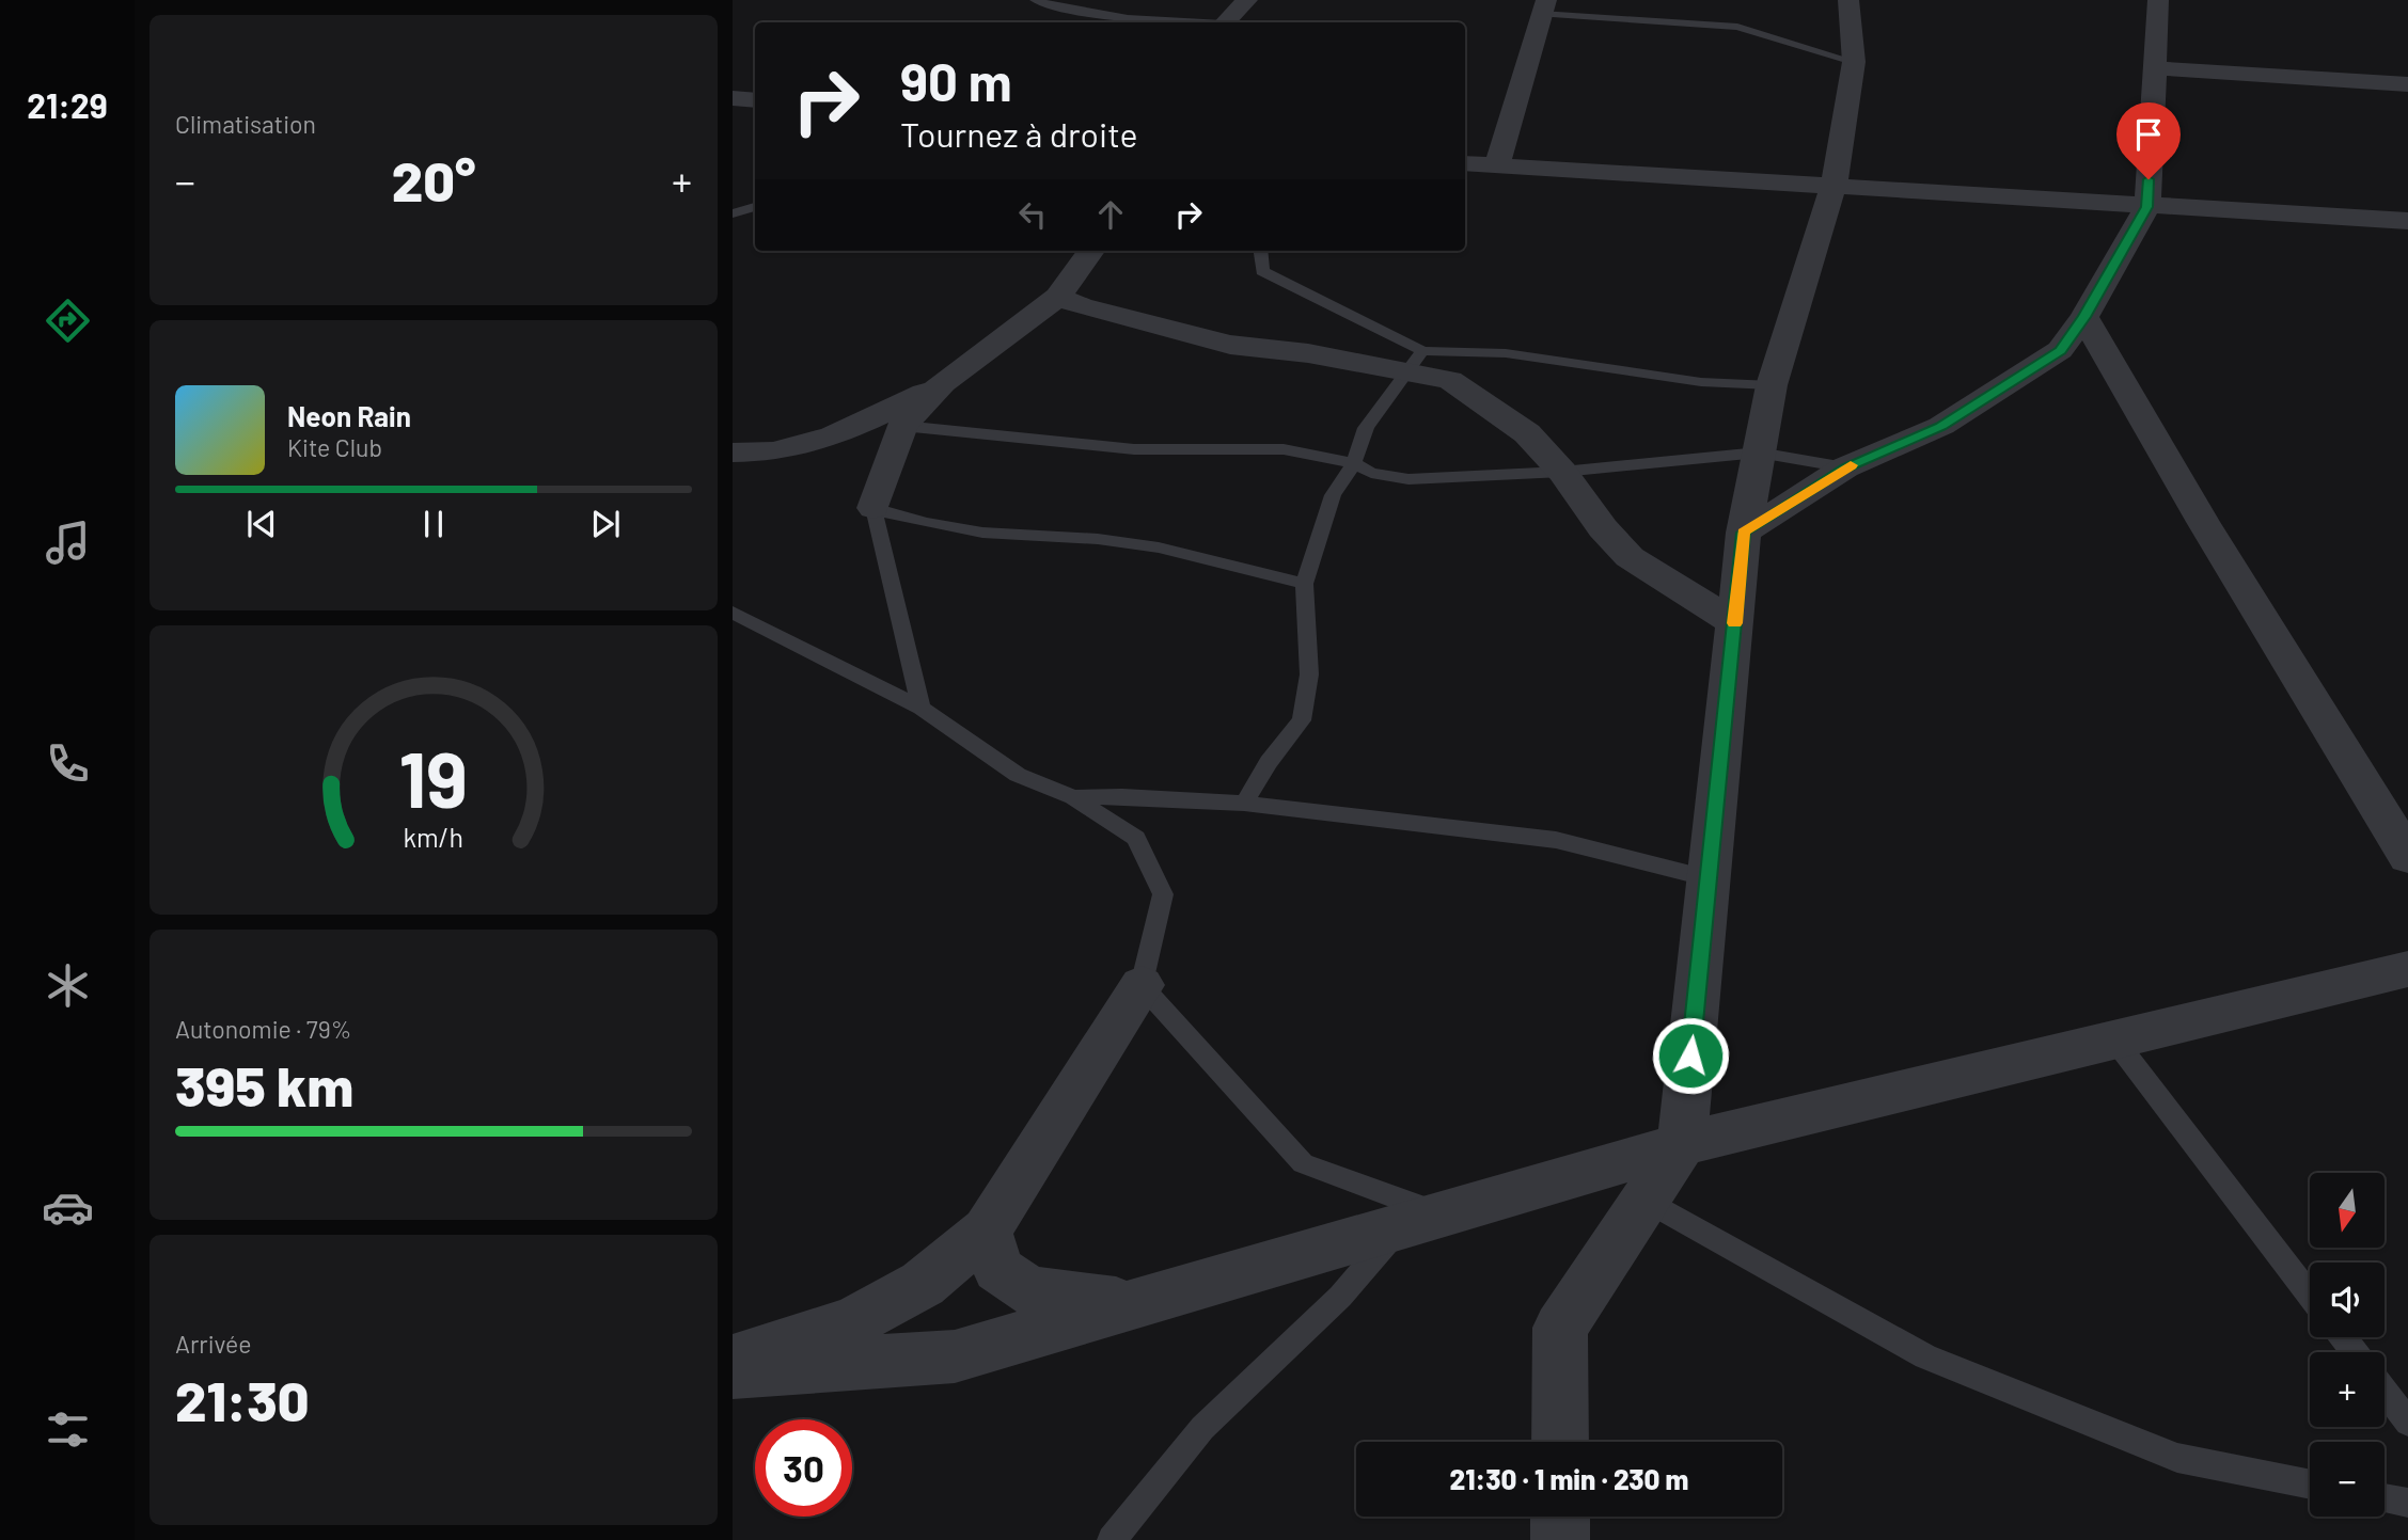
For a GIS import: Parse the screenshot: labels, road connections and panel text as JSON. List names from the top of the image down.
{
  "north": "bottom",
  "page": {
    "tabs": "21:29",
    "tile": [
      "Climatisation",
      ["Autonomie · 79%", "395 km"],
      ["Arrivée", "21:30"]
    ],
    "turn": ["90 m", "Tournez à droite"],
    "heat": ["−", "20°", "+"],
    "song": ["Neon Rain", "Kite Club"],
    "map_buttons": ["+", "−"],
    "limit": "30",
    "trip": "21:30 · 1 min · 230 m",
    "gauge": ["19", "km/h"]
  }
}
